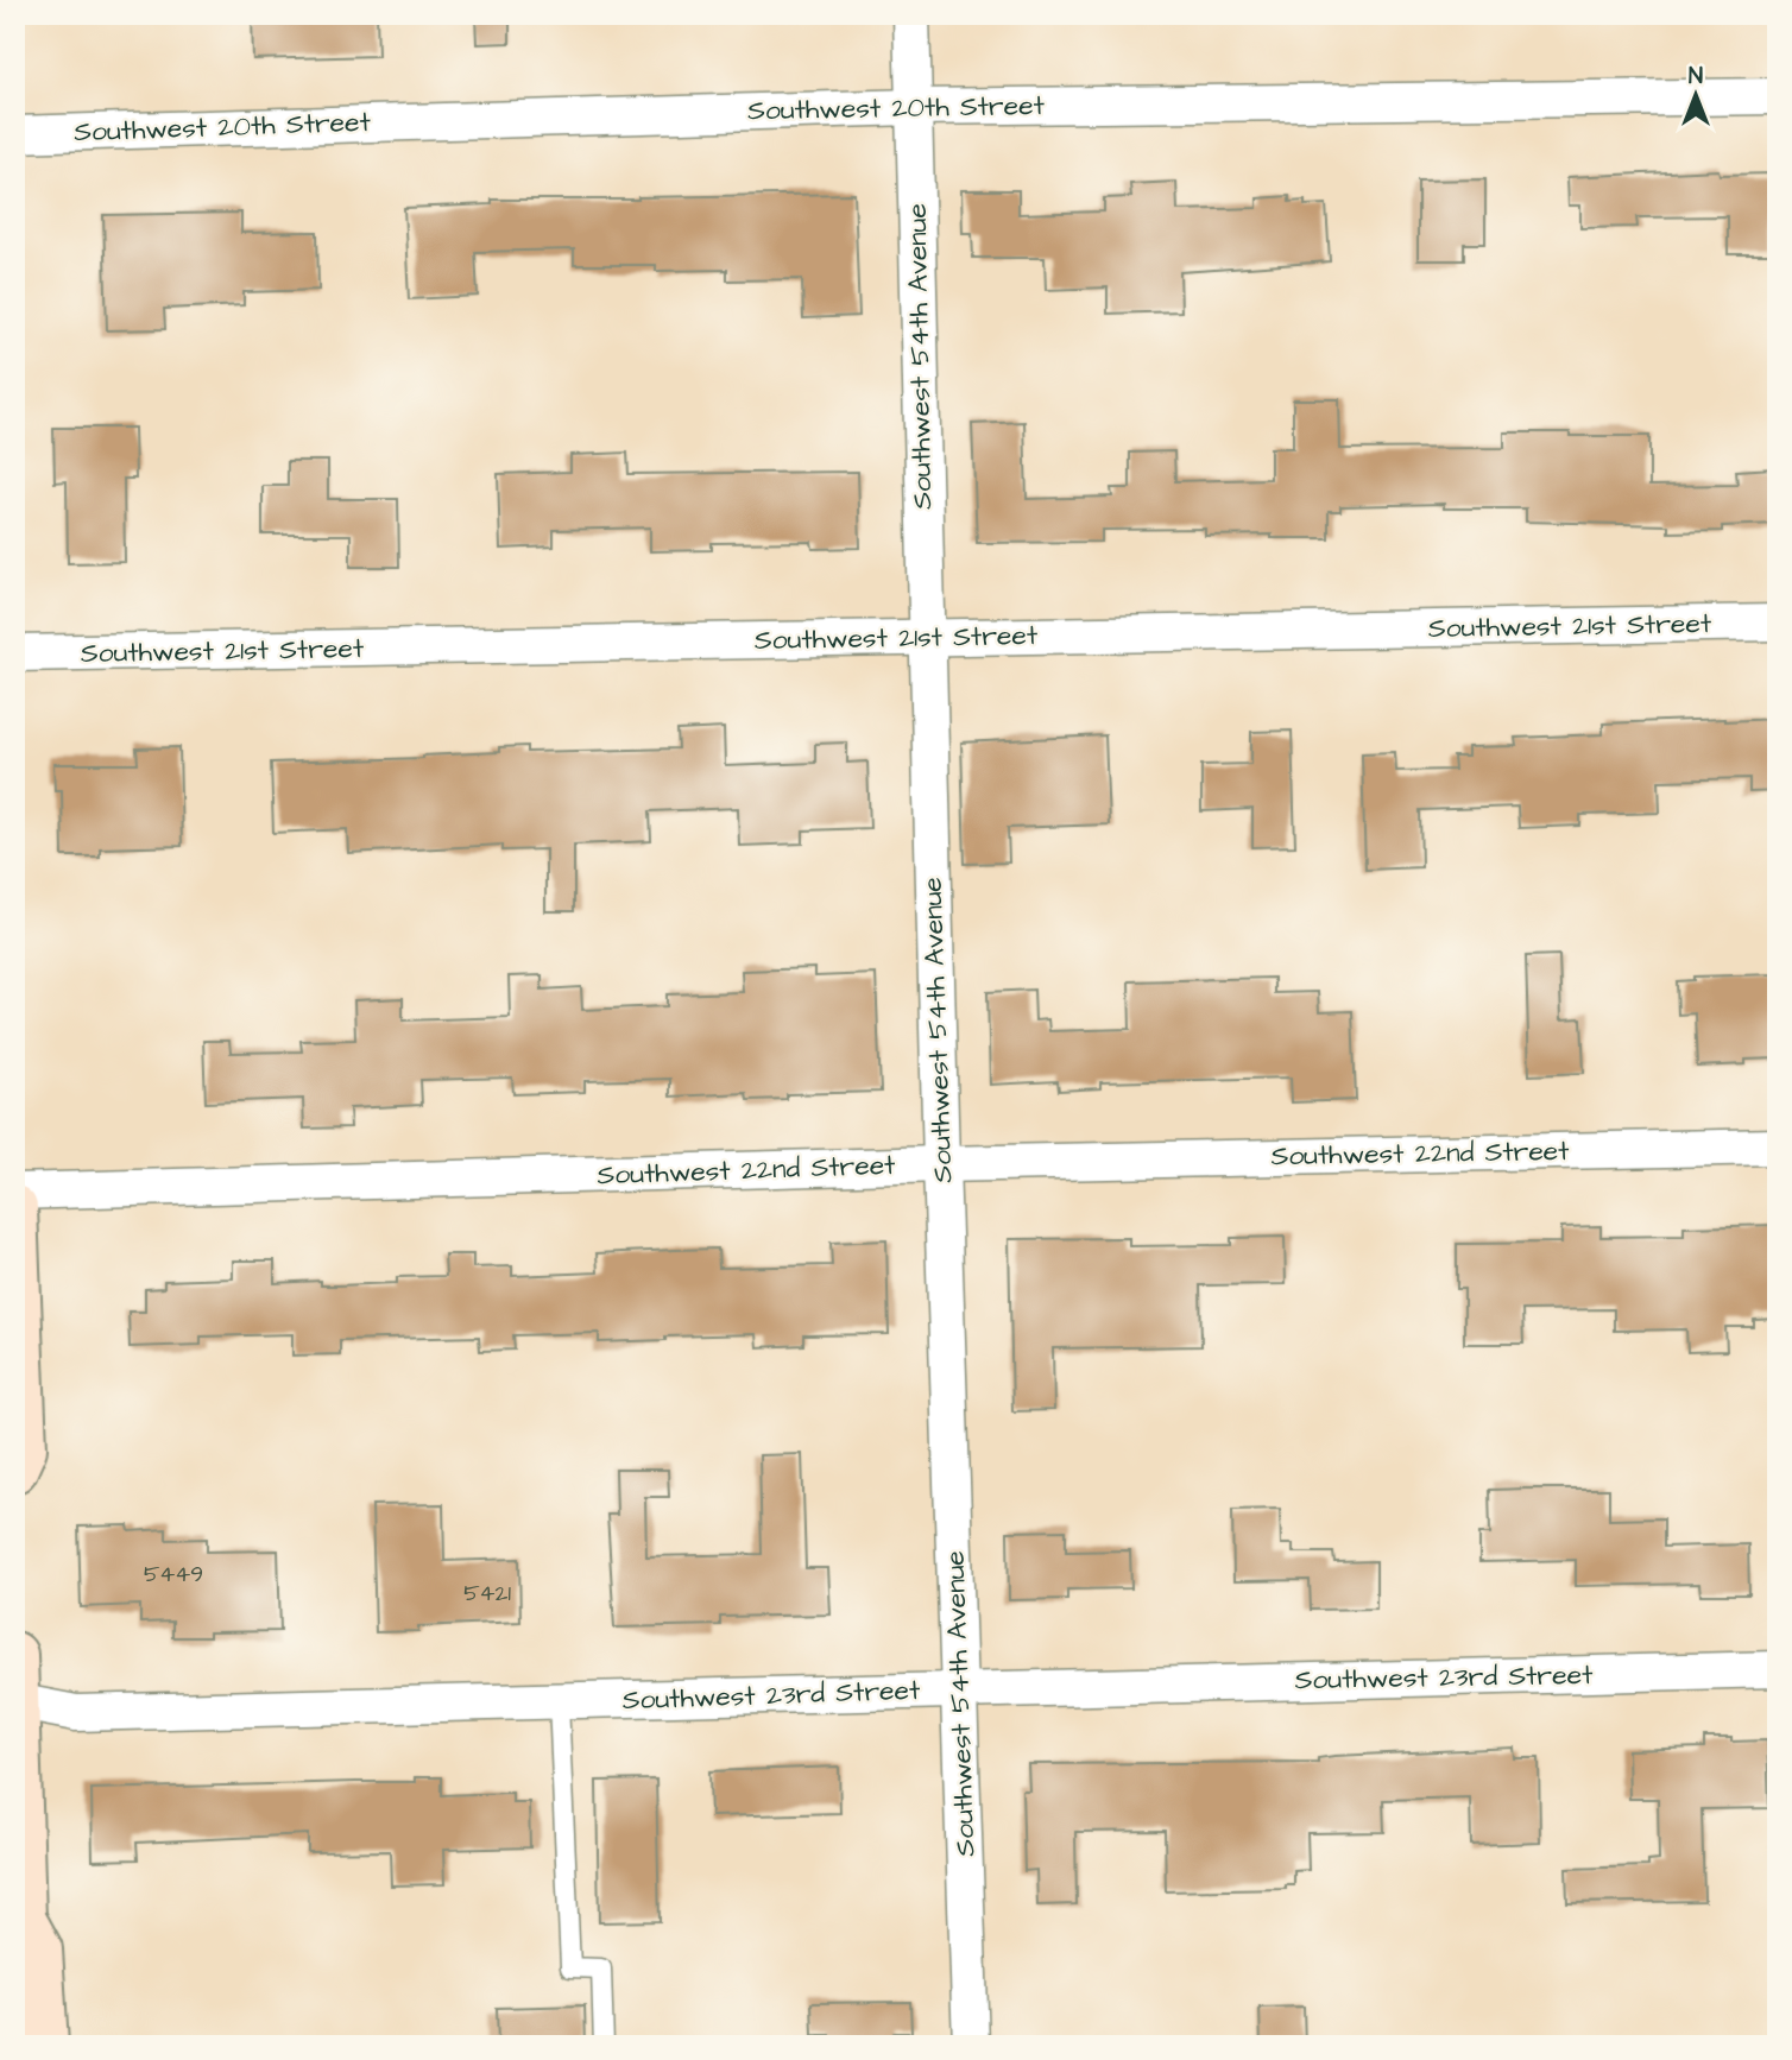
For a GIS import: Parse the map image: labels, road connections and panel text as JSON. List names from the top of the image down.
{
  "streets": {
    "street": [
      "Southwest 20th Street",
      "Southwest 54th Avenue",
      "Southwest 21st Street",
      "Southwest 22nd Street",
      "Southwest 23rd Street"
    ]
  },
  "crossings": [
    ["Southwest 20th Street", "Southwest 54th Avenue"],
    ["Southwest 54th Avenue", "Southwest 21st Street"],
    ["Southwest 54th Avenue", "Southwest 22nd Street"],
    ["Southwest 54th Avenue", "Southwest 23rd Street"]
  ],
  "house_numbers": ["5449", "5421"],
  "north": "top"
}
